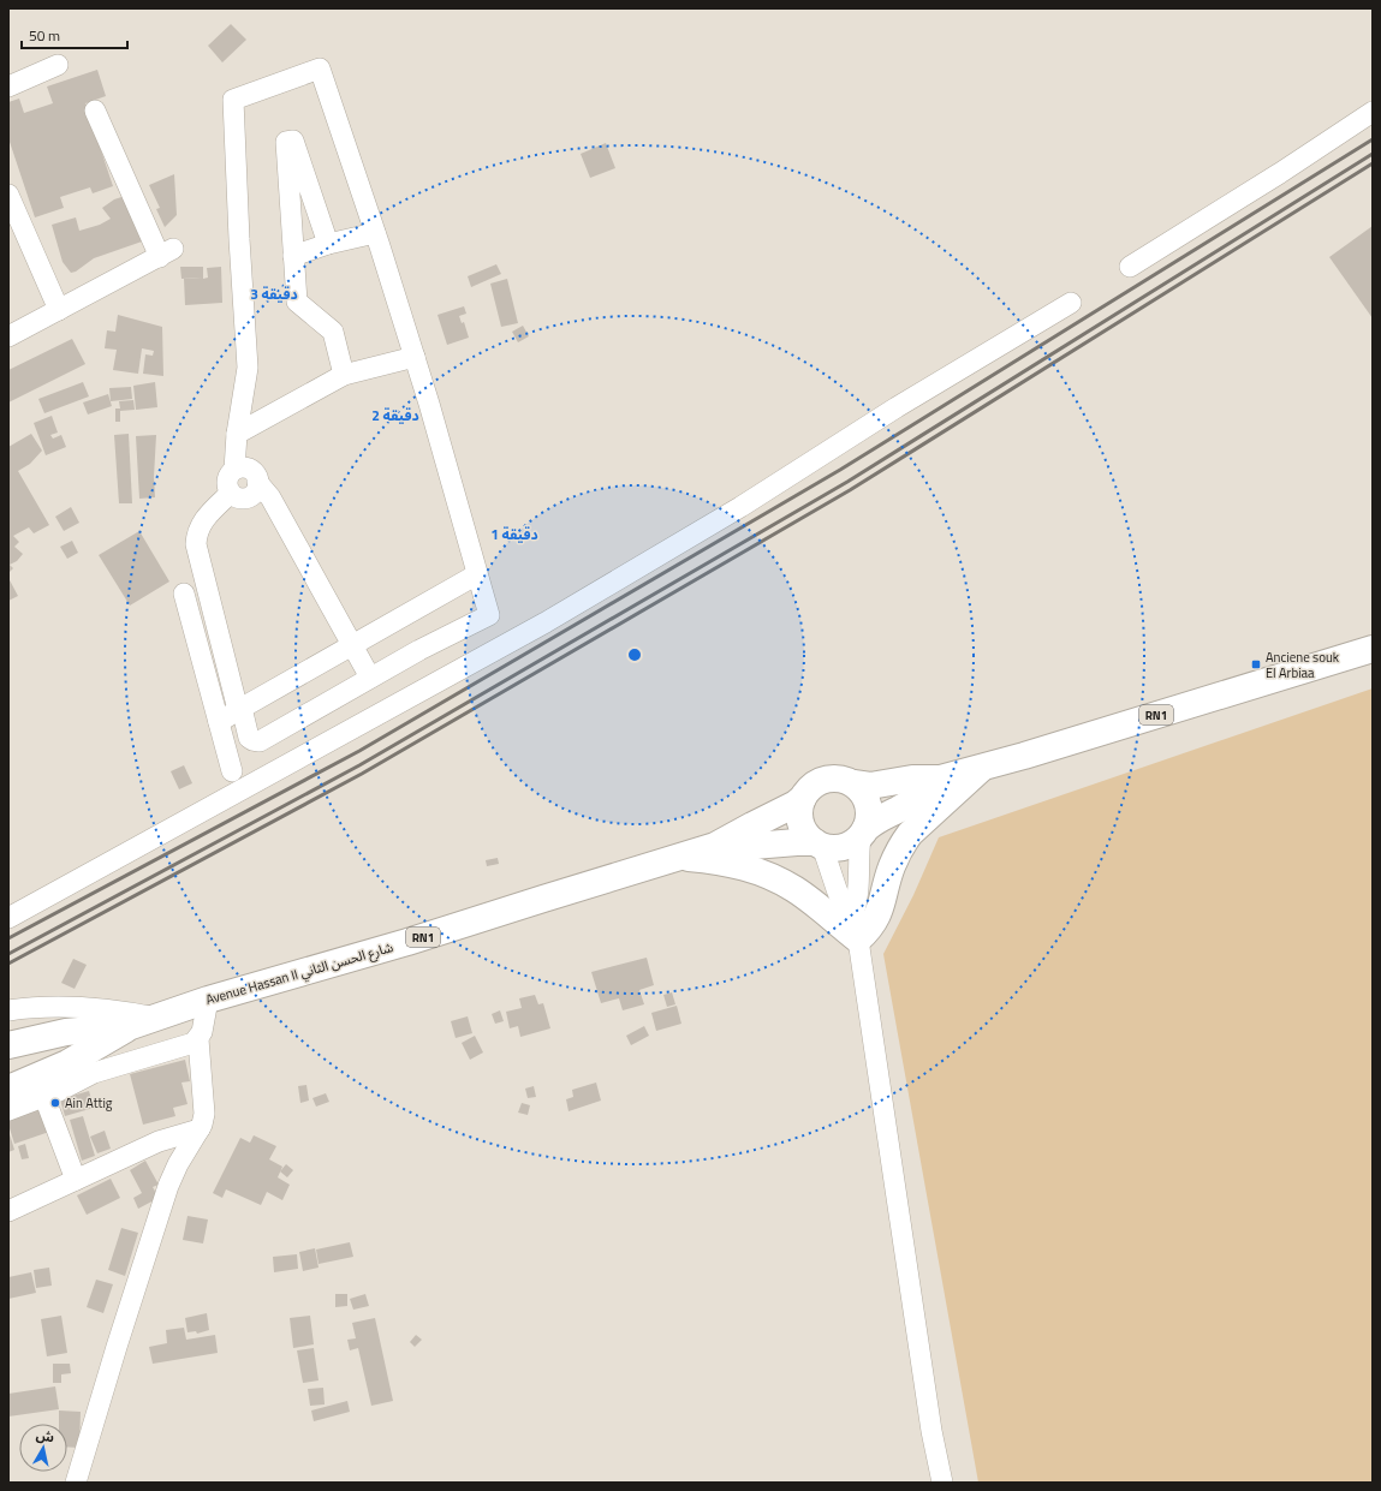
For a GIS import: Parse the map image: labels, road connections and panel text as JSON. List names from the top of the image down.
{
  "streets": {
    "main road": ["RN1", "Avenue Hassan II شارع الحسن الثاني"]
  },
  "crossings": [
    ["RN1", "Avenue Hassan II شارع الحسن الثاني"]
  ],
  "places": {
    "transit": ["Anciene souk El Arbiaa"],
    "other": ["Ain Attig"]
  },
  "scale_bar": "50 m",
  "north": "top",
  "rings": ["3 دقيقة", "2 دقيقة", "1 دقيقة"]
}
